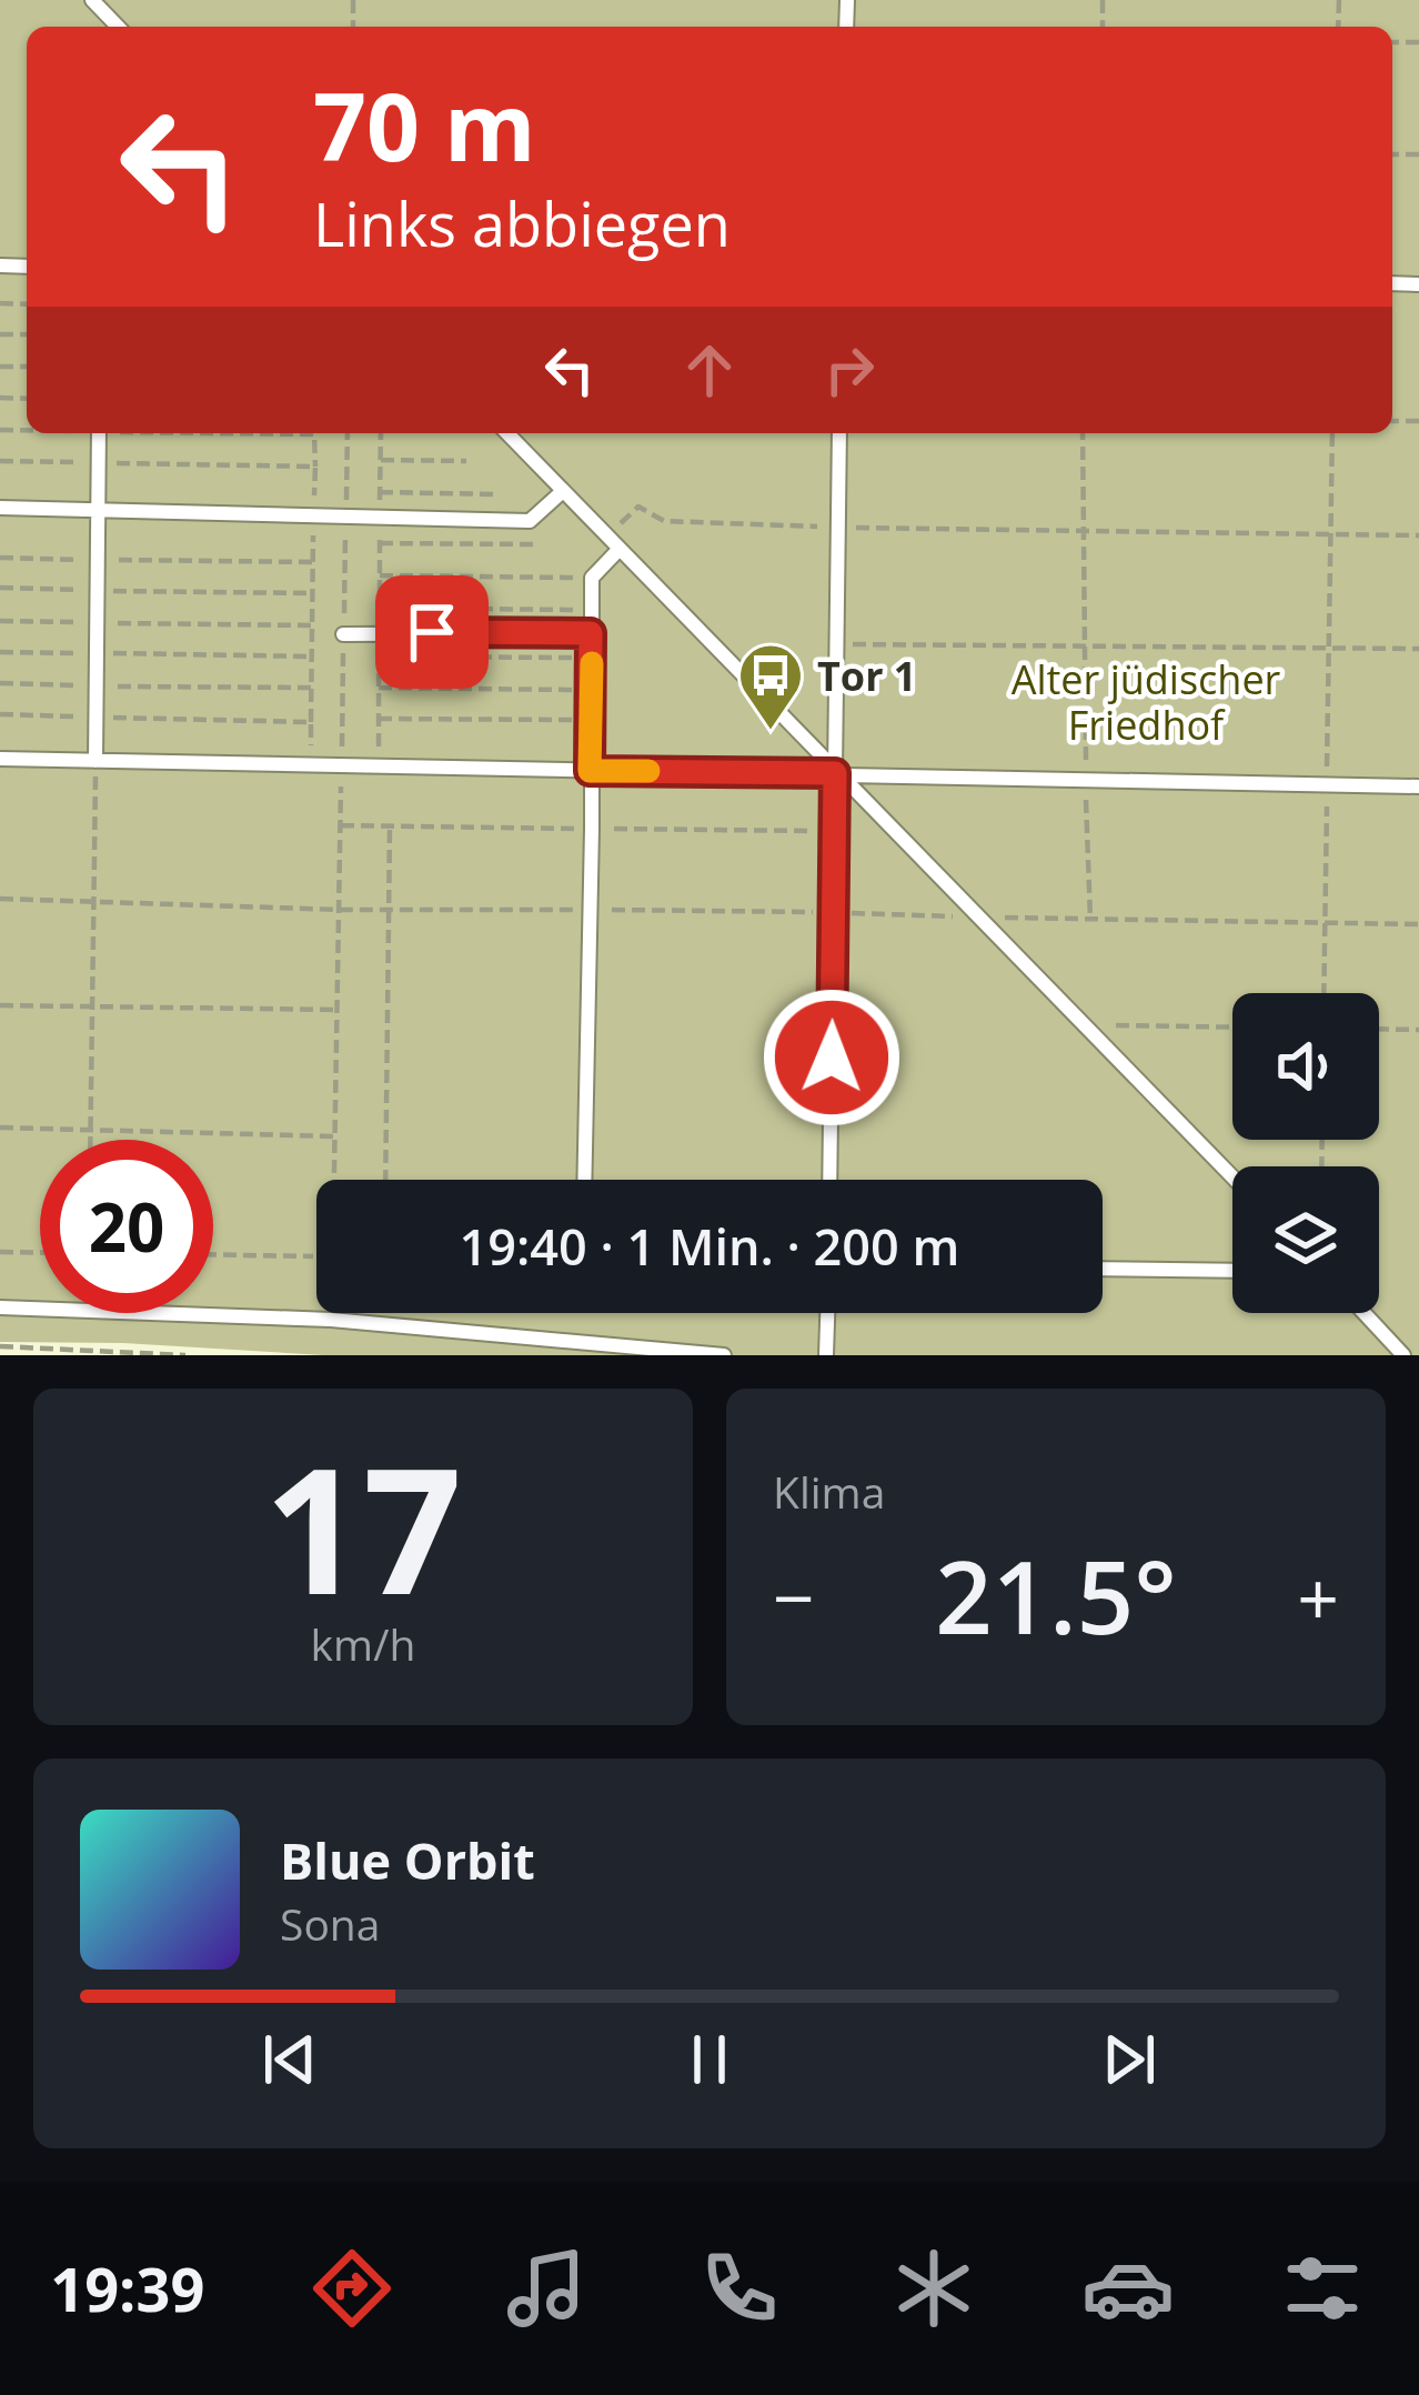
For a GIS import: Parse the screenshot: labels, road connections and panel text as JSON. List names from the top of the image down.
{
  "parks": ["Alter jüdischer Friedhof"],
  "places": {
    "bus stop": ["Tor 1"]
  },
  "page": {
    "turn": ["70 m", "Links abbiegen"],
    "limit": "20",
    "trip": "19:40 · 1 Min. · 200 m",
    "tile": [
      ["17", "km/h"],
      "Klima"
    ],
    "heat": ["−", "21.5°", "+"],
    "song": ["Blue Orbit", "Sona"],
    "tabs": "19:39"
  }
}
